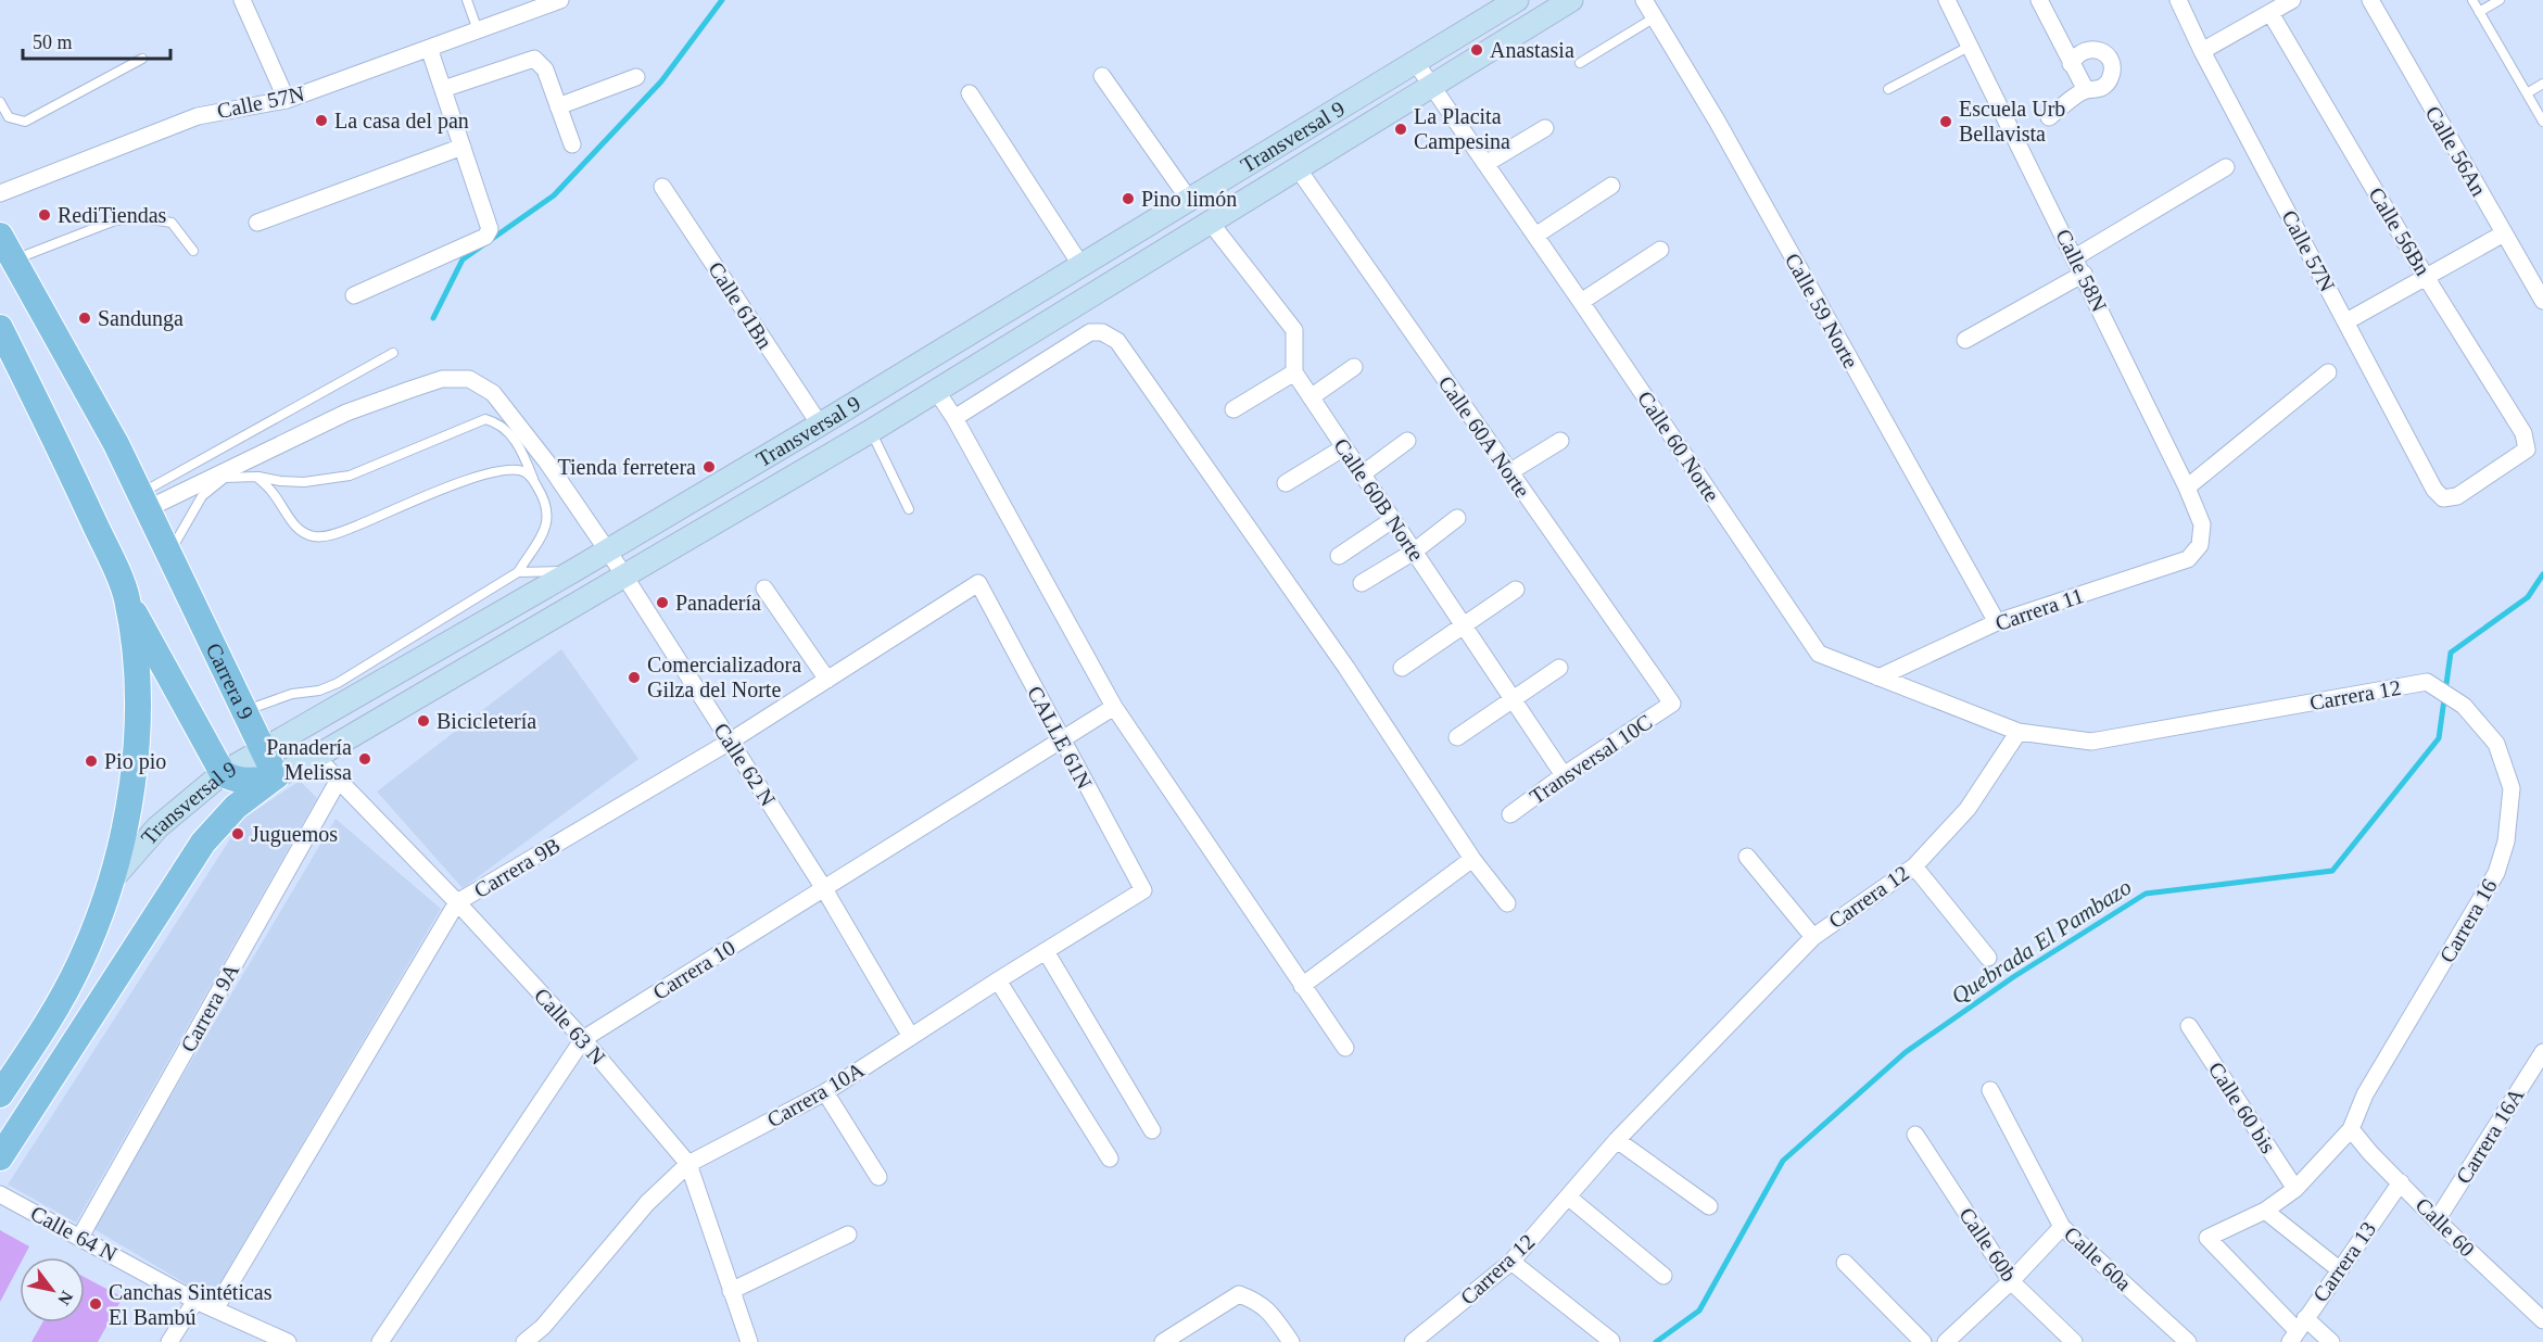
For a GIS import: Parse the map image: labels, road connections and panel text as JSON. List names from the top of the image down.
{
  "streets": {
    "main road": ["Transversal 9", "Carrera 9"],
    "street": [
      "Calle 57N",
      "Calle 56An",
      "Calle 56Bn",
      "Calle 58N",
      "Calle 61Bn",
      "Calle 59 Norte",
      "Calle 60A Norte",
      "Calle 60 Norte",
      "Calle 60B Norte",
      "Carrera 11",
      "Carrera 12",
      "CALLE 61N",
      "Transversal 10C",
      "Calle 62 N",
      "Carrera 9B",
      "Carrera 16",
      "Carrera 10",
      "Carrera 9A",
      "Calle 63 N",
      "Carrera 10A",
      "Calle 60 bis",
      "Carrera 16A",
      "Calle 60",
      "Calle 64 N",
      "Calle 60b",
      "Calle 60a",
      "Carrera 13"
    ]
  },
  "crossings": [
    ["Calle 57N", "Calle 56Bn"],
    ["Transversal 9", "Calle 61Bn"],
    ["Transversal 9", "Calle 60A Norte"],
    ["Transversal 9", "Calle 60 Norte"],
    ["Transversal 9", "Carrera 9"],
    ["Transversal 9", "Calle 62 N"],
    ["Transversal 9", "Calle 63 N"],
    ["Calle 58N", "Carrera 11"],
    ["Calle 59 Norte", "Carrera 11"],
    ["Calle 60A Norte", "Transversal 10C"],
    ["Calle 60 Norte", "Carrera 11"],
    ["Calle 60 Norte", "Carrera 12"],
    ["Calle 60B Norte", "Transversal 10C"],
    ["Carrera 9", "Calle 62 N"],
    ["Carrera 12", "Carrera 16"],
    ["CALLE 61N", "Carrera 9B"],
    ["CALLE 61N", "Carrera 10"],
    ["CALLE 61N", "Carrera 10A"],
    ["Calle 62 N", "Carrera 9B"],
    ["Calle 62 N", "Carrera 10"],
    ["Calle 62 N", "Carrera 10A"],
    ["Carrera 9B", "Calle 63 N"],
    ["Carrera 9B", "Calle 64 N"],
    ["Carrera 16", "Calle 60"],
    ["Carrera 10", "Calle 63 N"],
    ["Carrera 9A", "Calle 63 N"],
    ["Carrera 9A", "Calle 64 N"],
    ["Calle 63 N", "Carrera 10A"],
    ["Carrera 16A", "Calle 60"],
    ["Calle 60", "Carrera 13"]
  ],
  "water": ["Quebrada El Pambazo"],
  "places": [
    "Anastasia",
    "La casa del pan",
    "Escuela Urb Bellavista",
    "La Placita Campesina",
    "Pino limón",
    "RediTiendas",
    "Sandunga",
    "Tienda ferretera",
    "Panadería",
    "Comercializadora Gilza del Norte",
    "Bicicletería",
    "Panadería Melissa",
    "Pio pio",
    "Juguemos",
    "Canchas Sintéticas El Bambú"
  ],
  "scale_bar": "50 m",
  "north": "bottom right"
}
